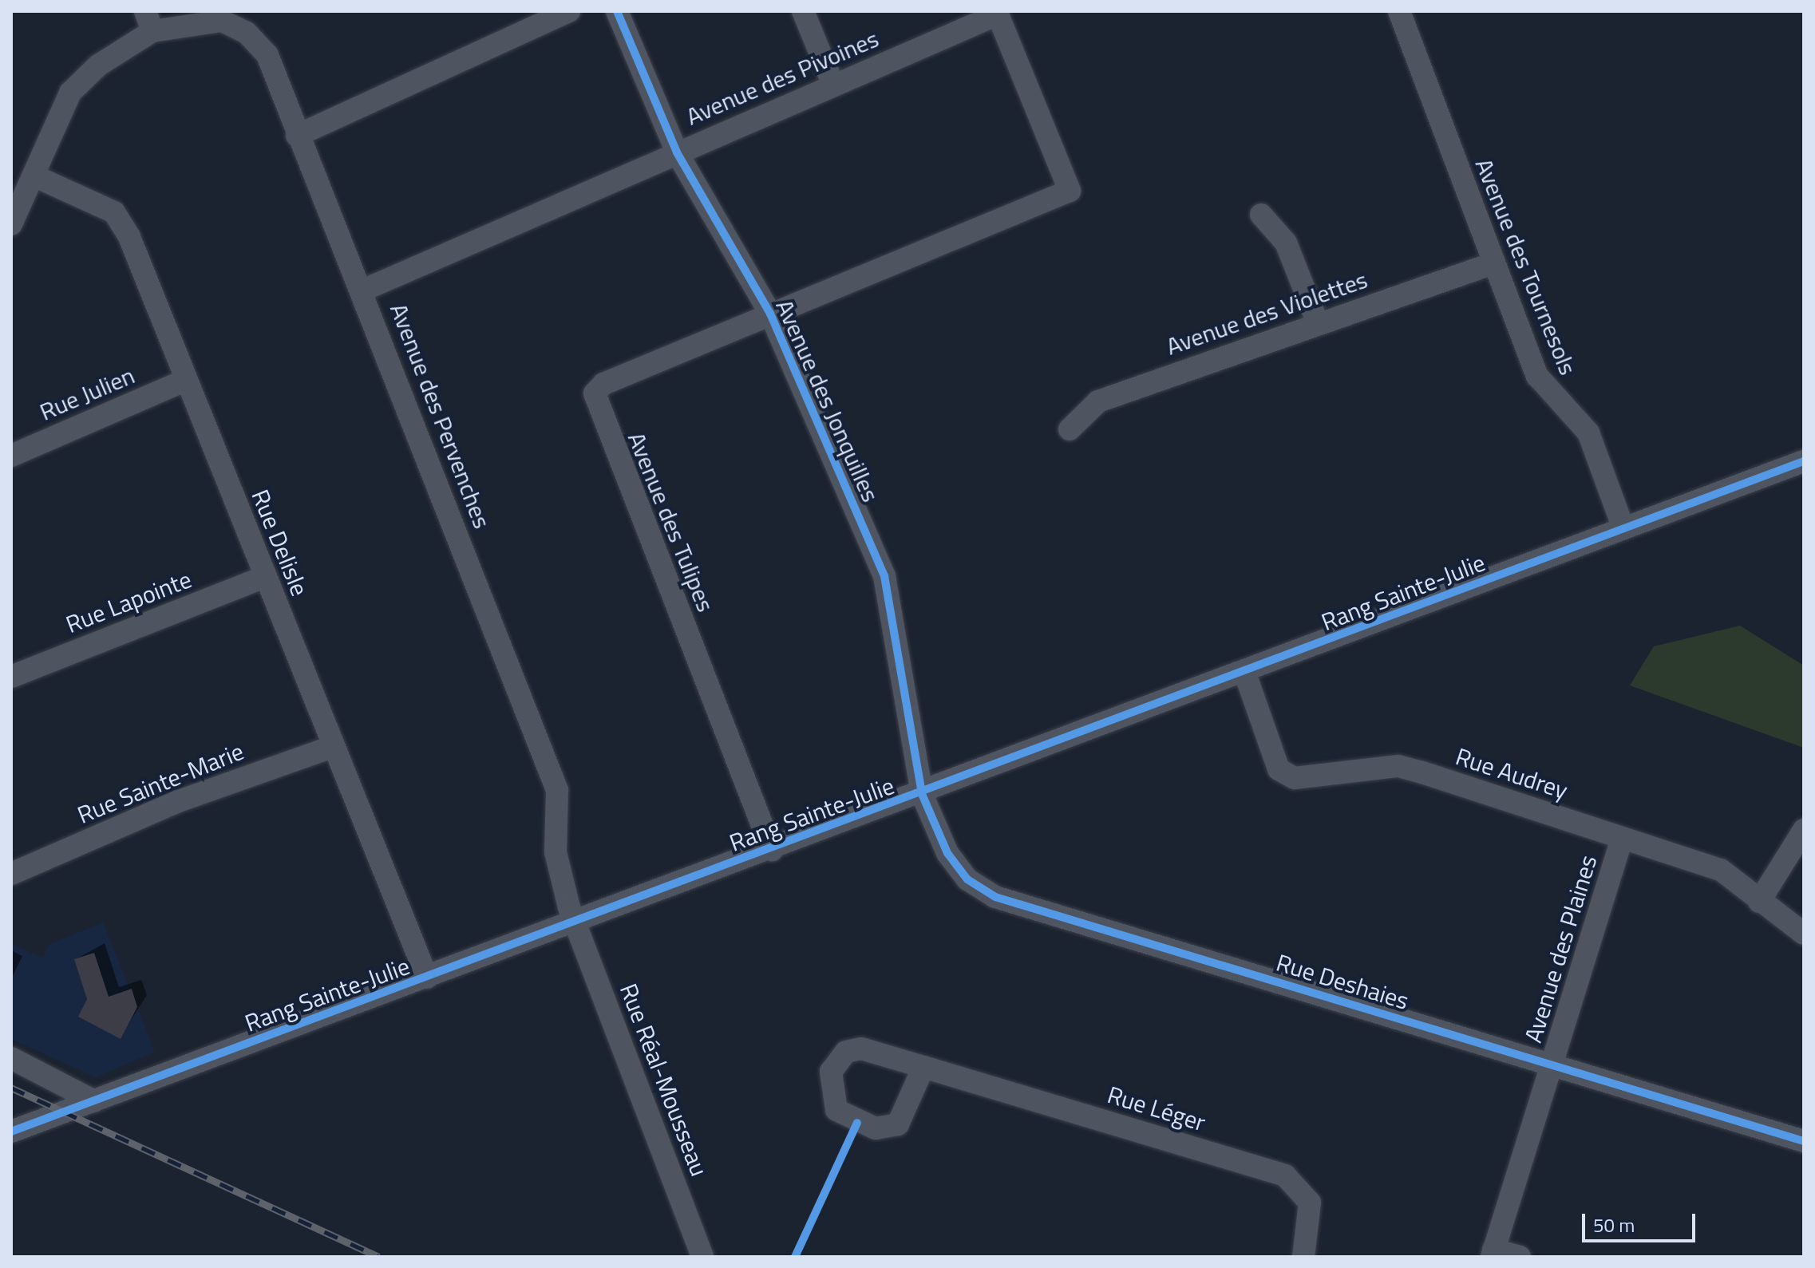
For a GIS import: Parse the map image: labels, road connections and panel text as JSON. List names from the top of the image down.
{
  "streets": {
    "street": [
      "Avenue des Pivoines",
      "Avenue des Tournesols",
      "Avenue des Violettes",
      "Rue Julien",
      "Avenue des Jonquilles",
      "Avenue des Pervenches",
      "Avenue des Tulipes",
      "Rue Delisle",
      "Rang Sainte-Julie",
      "Rue Lapointe",
      "Rue Audrey",
      "Rue Sainte-Marie",
      "Avenue des Plaines",
      "Rue Deshaies",
      "Rue Réal-Mousseau",
      "Rue Léger"
    ]
  },
  "crossings": [
    ["Avenue des Pivoines", "Avenue des Jonquilles"],
    ["Avenue des Pivoines", "Avenue des Pervenches"],
    ["Avenue des Pivoines", "Avenue des Tulipes"],
    ["Avenue des Tournesols", "Avenue des Violettes"],
    ["Avenue des Tournesols", "Rang Sainte-Julie"],
    ["Rue Julien", "Rue Delisle"],
    ["Avenue des Jonquilles", "Avenue des Tulipes"],
    ["Avenue des Jonquilles", "Rang Sainte-Julie"],
    ["Avenue des Jonquilles", "Rue Deshaies"],
    ["Avenue des Pervenches", "Rang Sainte-Julie"],
    ["Avenue des Pervenches", "Rue Réal-Mousseau"],
    ["Avenue des Tulipes", "Rang Sainte-Julie"],
    ["Rue Delisle", "Rang Sainte-Julie"],
    ["Rue Delisle", "Rue Lapointe"],
    ["Rue Delisle", "Rue Sainte-Marie"],
    ["Rang Sainte-Julie", "Rue Audrey"],
    ["Rang Sainte-Julie", "Rue Deshaies"],
    ["Rang Sainte-Julie", "Rue Réal-Mousseau"],
    ["Rue Audrey", "Avenue des Plaines"],
    ["Avenue des Plaines", "Rue Deshaies"]
  ],
  "scale_bar": "50 m"
}
